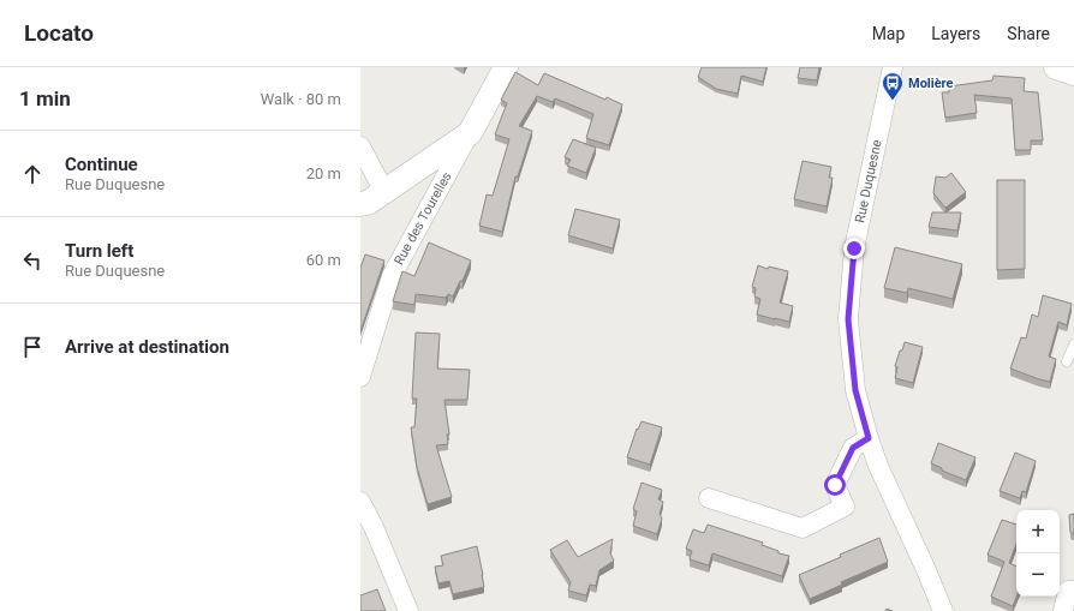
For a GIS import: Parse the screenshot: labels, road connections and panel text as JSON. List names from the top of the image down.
{
  "streets": {
    "street": ["Rue Duquesne", "Rue des Tourelles"]
  },
  "places": {
    "bus stop": ["Molière"]
  },
  "page": {
    "header": "Locato",
    "nav": ["Map", "Layers", "Share"],
    "heading": ["1 min", "Walk · 80 m"],
    "list": [
      ["Continue", "Rue Duquesne", "20 m"],
      ["Turn left", "Rue Duquesne", "60 m"],
      "Arrive at destination"
    ],
    "map_buttons": ["+", "−"]
  }
}
